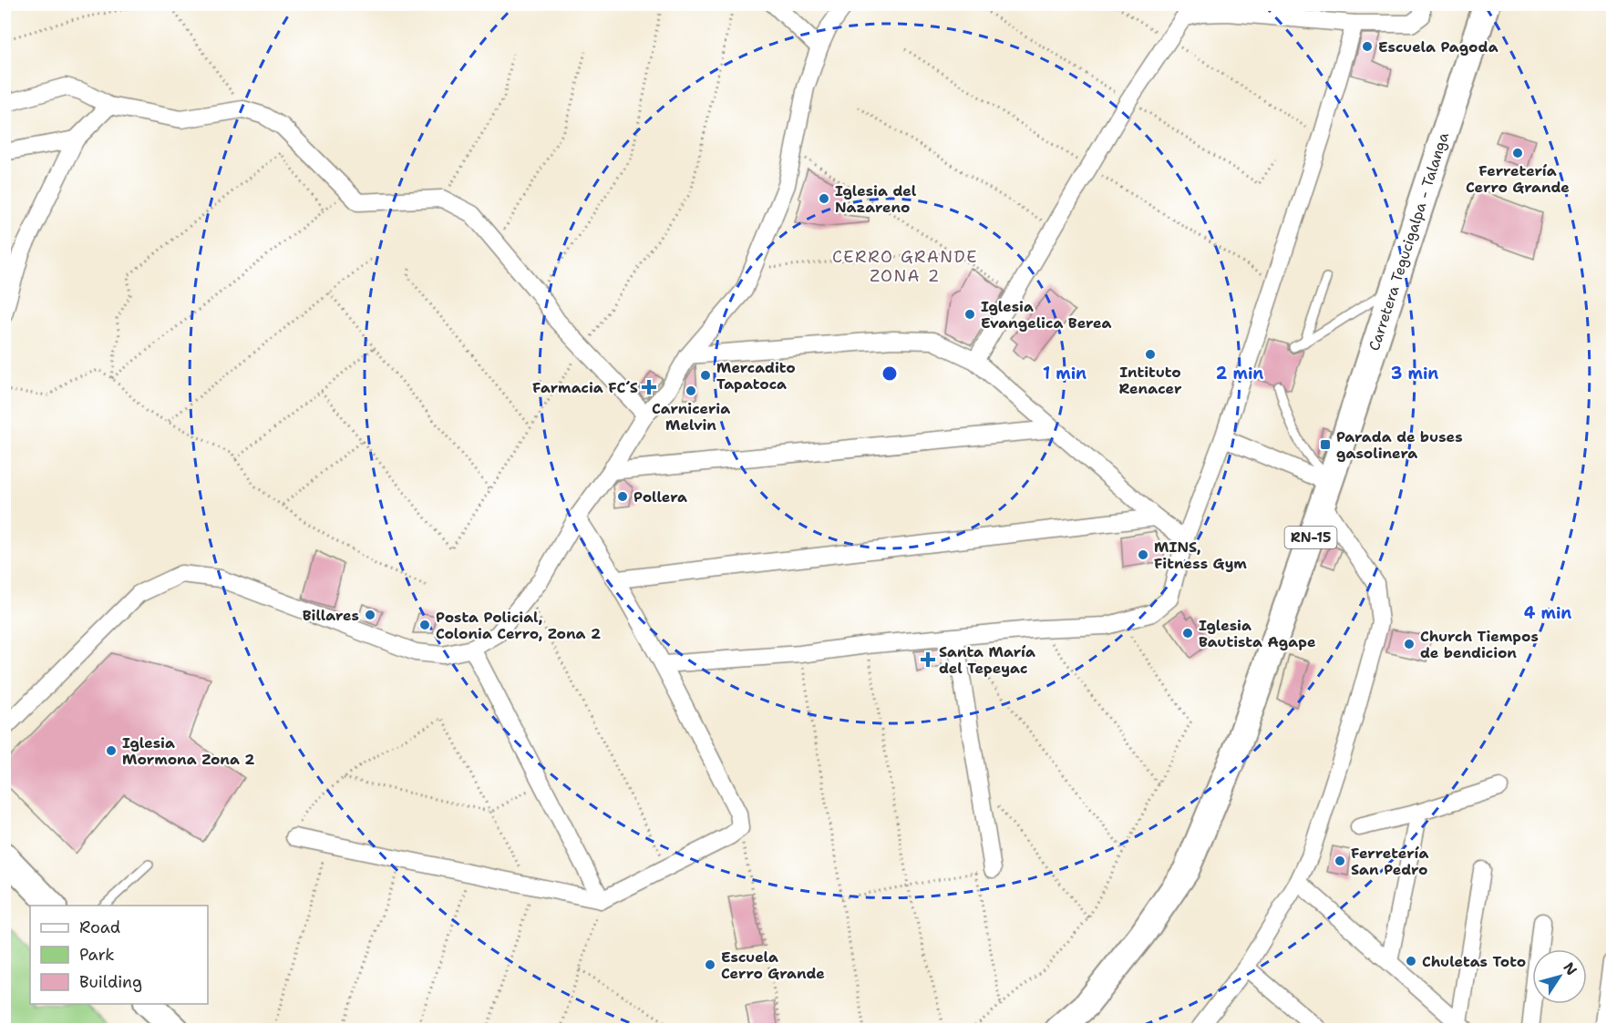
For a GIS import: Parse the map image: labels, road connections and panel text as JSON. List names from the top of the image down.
{
  "streets": {
    "main road": ["Carretera Tegucigalpa - Talanga", "RN-15"]
  },
  "districts": ["CERRO GRANDE ZONA 2"],
  "places": {
    "other": [
      "Escuela Pagoda",
      "Ferretería Cerro Grande",
      "Iglesia del Nazareno",
      "Iglesia Evangelica Berea",
      "Intituto Renacer",
      "Mercadito Tapatoca",
      "Carniceria Melvin",
      "Pollera",
      "MINS, Fitness Gym",
      "Billares",
      "Posta Policial, Colonia Cerro, Zona 2",
      "Iglesia Bautista Agape",
      "Church Tiempos de bendicion",
      "Iglesia Mormona Zona 2",
      "Ferretería San Pedro",
      "Chuletas Toto",
      "Escuela Cerro Grande"
    ],
    "health": ["Farmacia FC´S", "Santa María del Tepeyac"],
    "transit": ["Parada de buses gasolinera"]
  },
  "legend": ["Road", "Park", "Building"],
  "north": "top right",
  "rings": [
    "1 min",
    "2 min",
    "3 min",
    "4 min"
  ]
}
